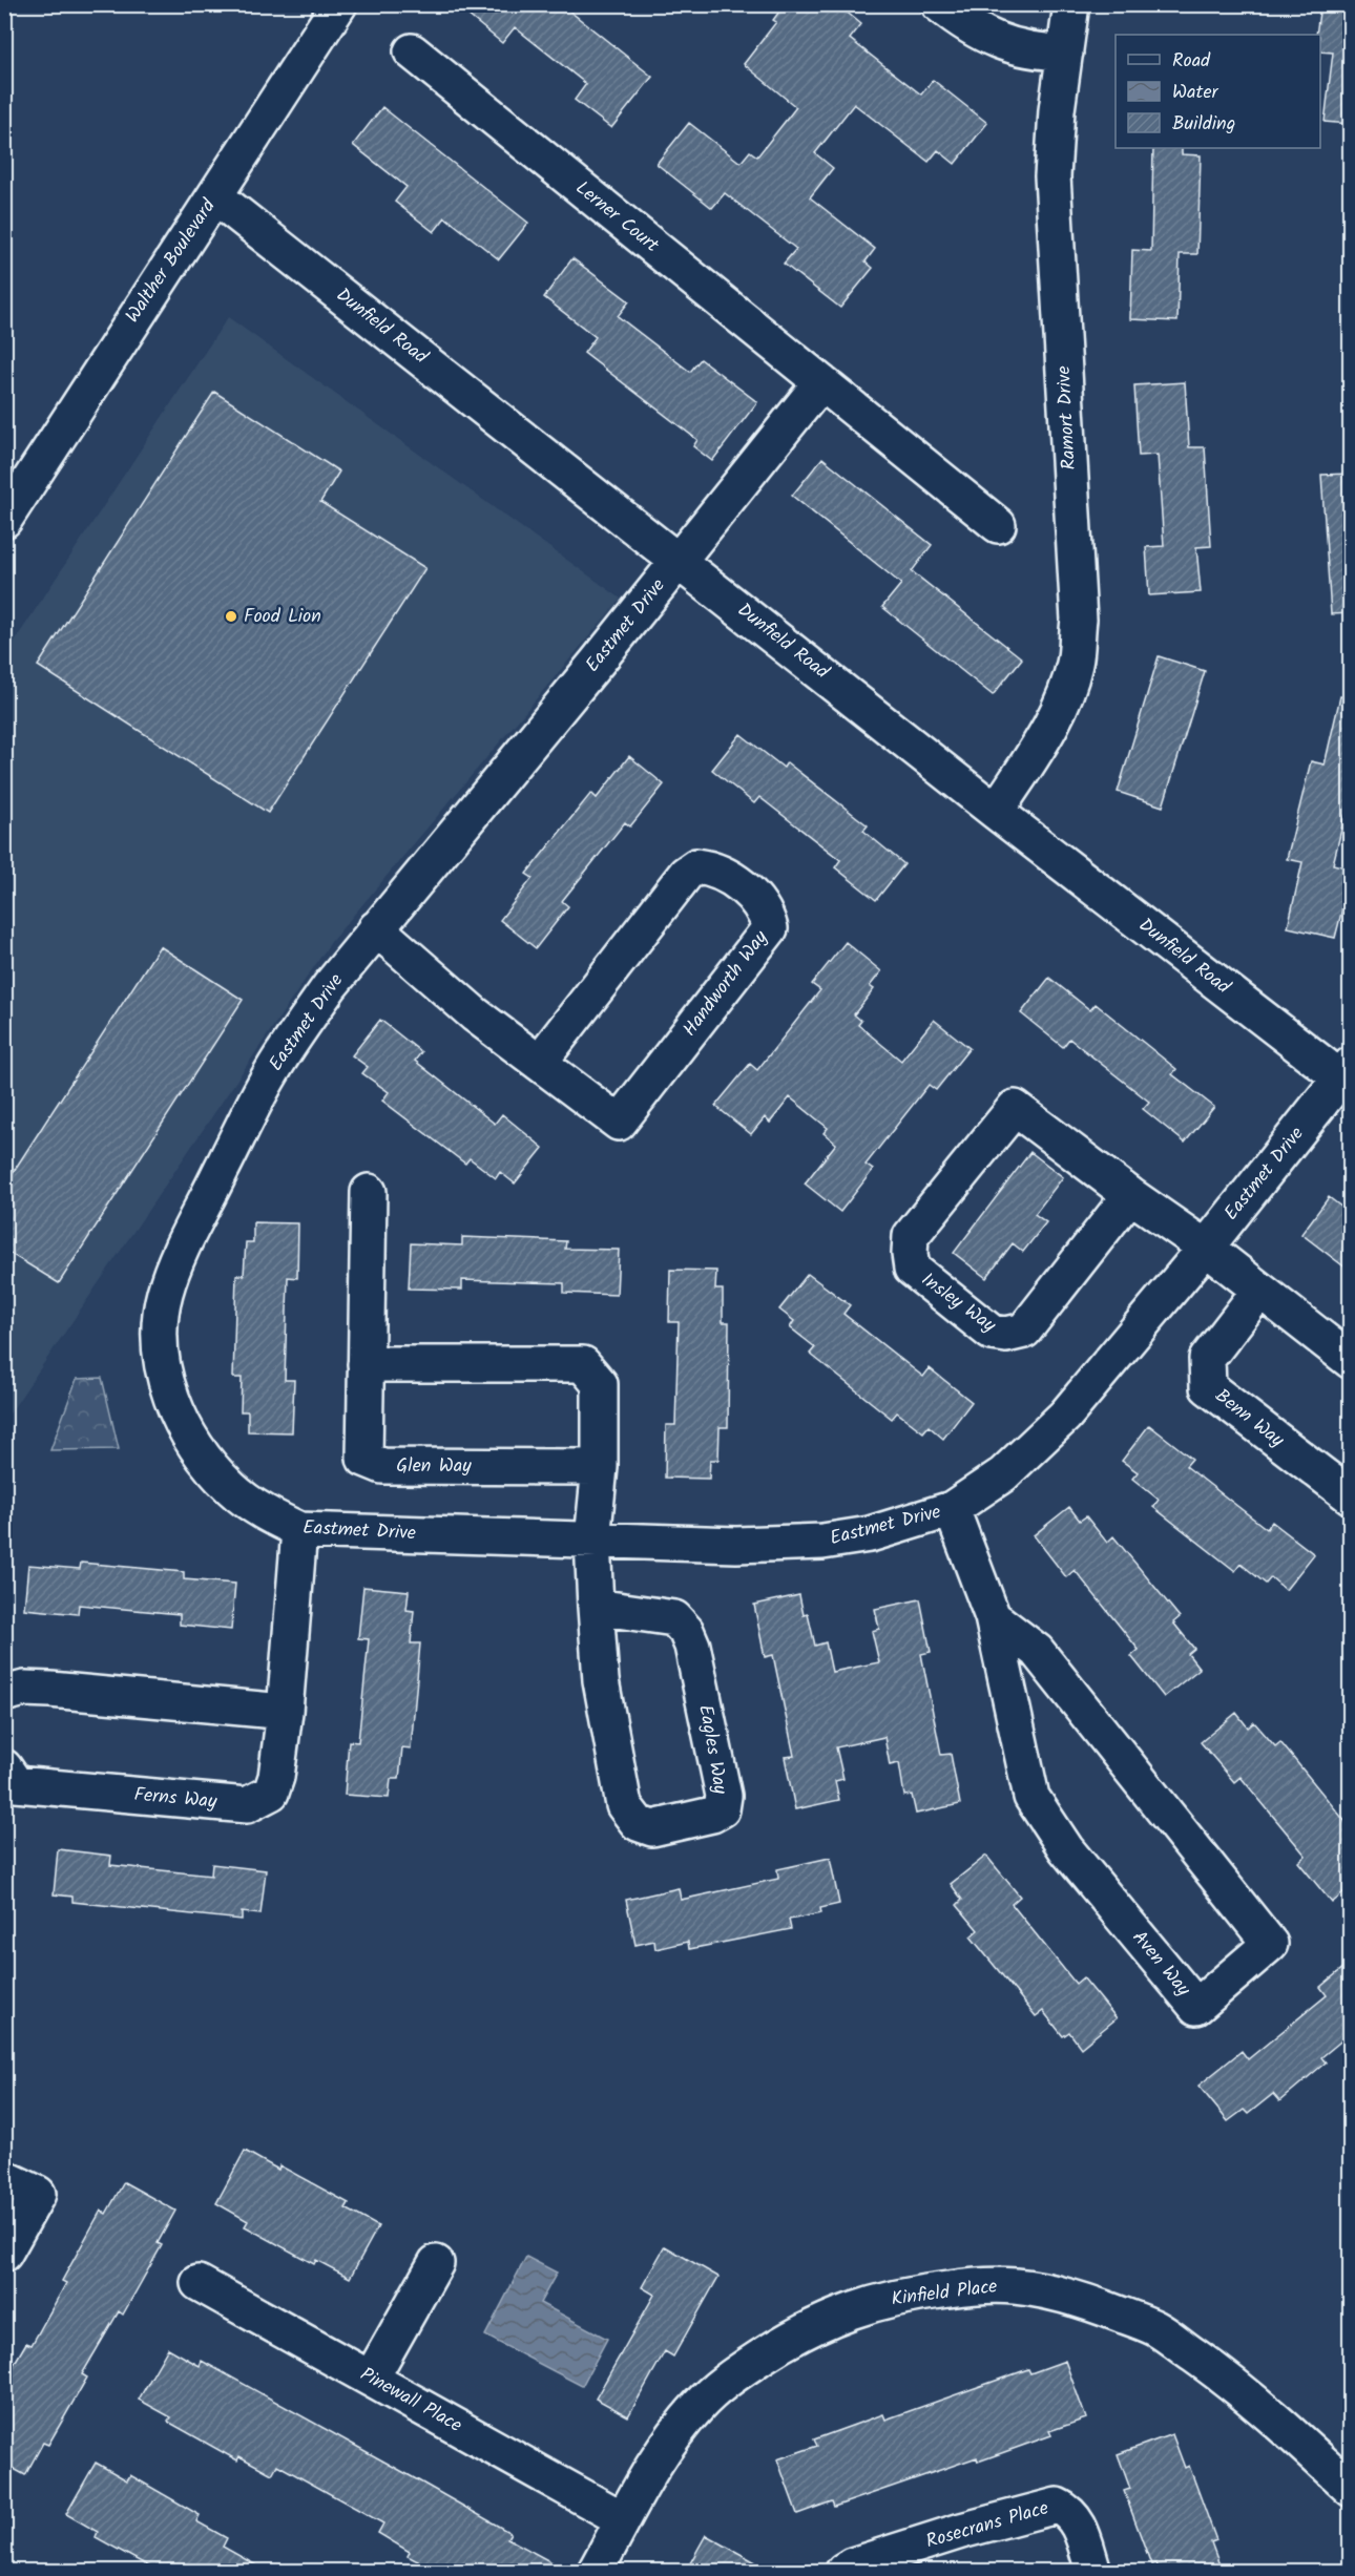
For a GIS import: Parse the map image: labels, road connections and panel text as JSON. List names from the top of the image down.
{
  "streets": {
    "street": [
      "Lerner Court",
      "Walther Boulevard",
      "Dunfield Road",
      "Ramort Drive",
      "Eastmet Drive",
      "Handworth Way",
      "Insley Way",
      "Benn Way",
      "Glen Way",
      "Eagles Way",
      "Ferns Way",
      "Aven Way",
      "Kinfield Place",
      "Pinewall Place",
      "Rosecrans Place"
    ]
  },
  "crossings": [
    ["Walther Boulevard", "Dunfield Road"],
    ["Dunfield Road", "Ramort Drive"],
    ["Dunfield Road", "Eastmet Drive"],
    ["Eastmet Drive", "Handworth Way"],
    ["Eastmet Drive", "Insley Way"],
    ["Eastmet Drive", "Eagles Way"],
    ["Eastmet Drive", "Ferns Way"],
    ["Eastmet Drive", "Aven Way"],
    ["Kinfield Place", "Pinewall Place"]
  ],
  "places": ["Food Lion"],
  "legend": ["Road", "Water", "Building"]
}
